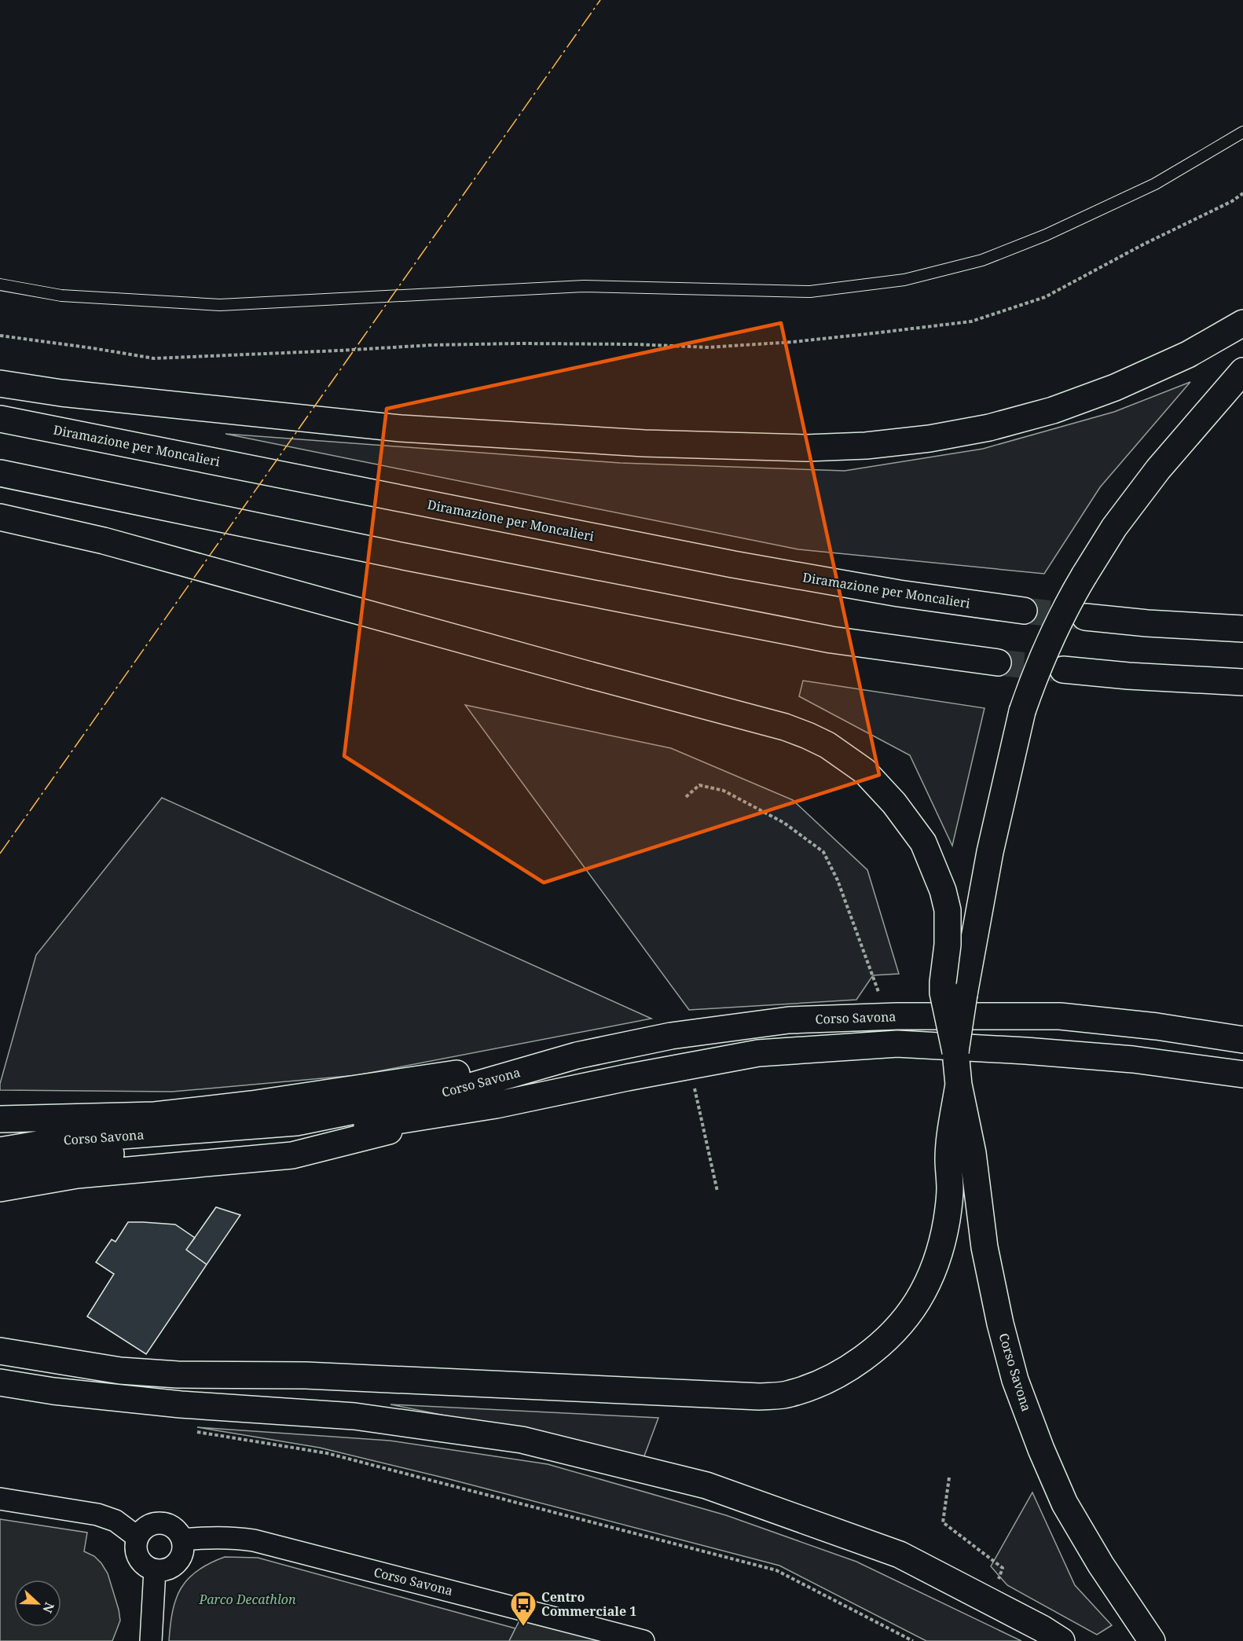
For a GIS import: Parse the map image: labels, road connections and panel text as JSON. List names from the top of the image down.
{
  "streets": {
    "main road": ["Diramazione per Moncalieri", "Corso Savona"]
  },
  "parks": ["Parco Decathlon"],
  "places": {
    "bus stop": ["Centro Commerciale 1"]
  },
  "north": "right"
}
